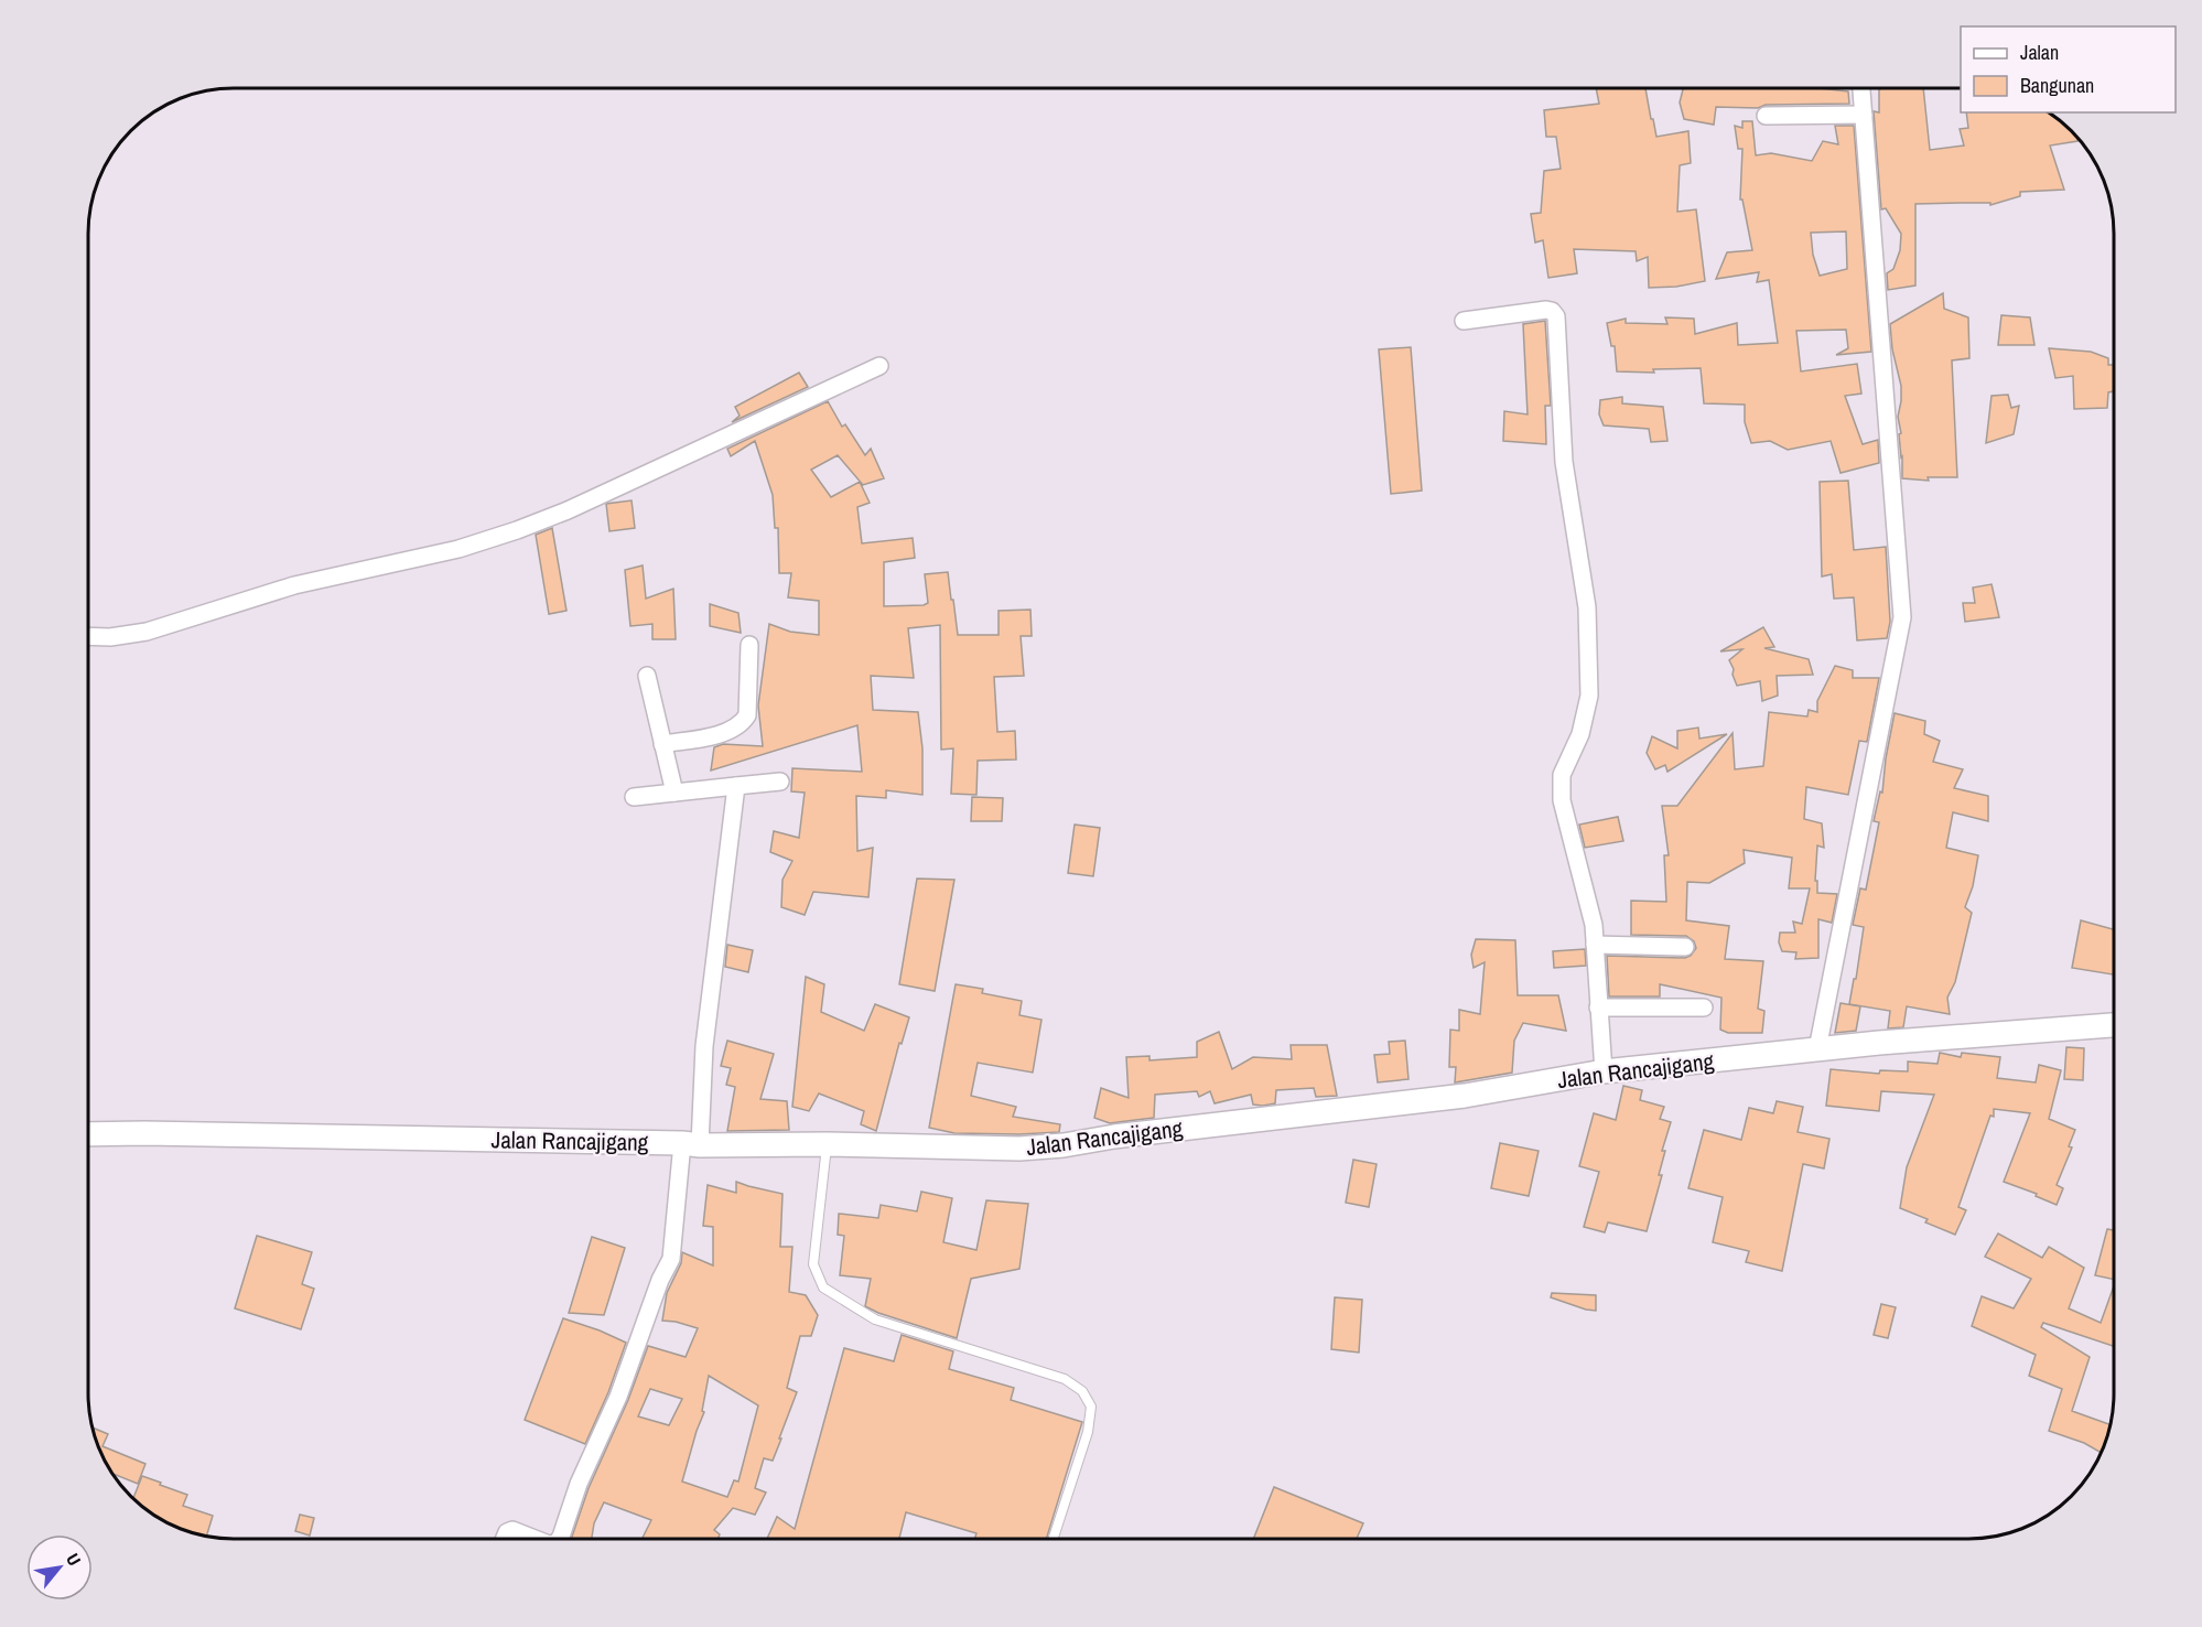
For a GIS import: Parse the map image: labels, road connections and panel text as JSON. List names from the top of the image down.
{
  "streets": {
    "main road": ["Jalan Rancajigang"]
  },
  "legend": ["Jalan", "Bangunan"],
  "north": "top right"
}
